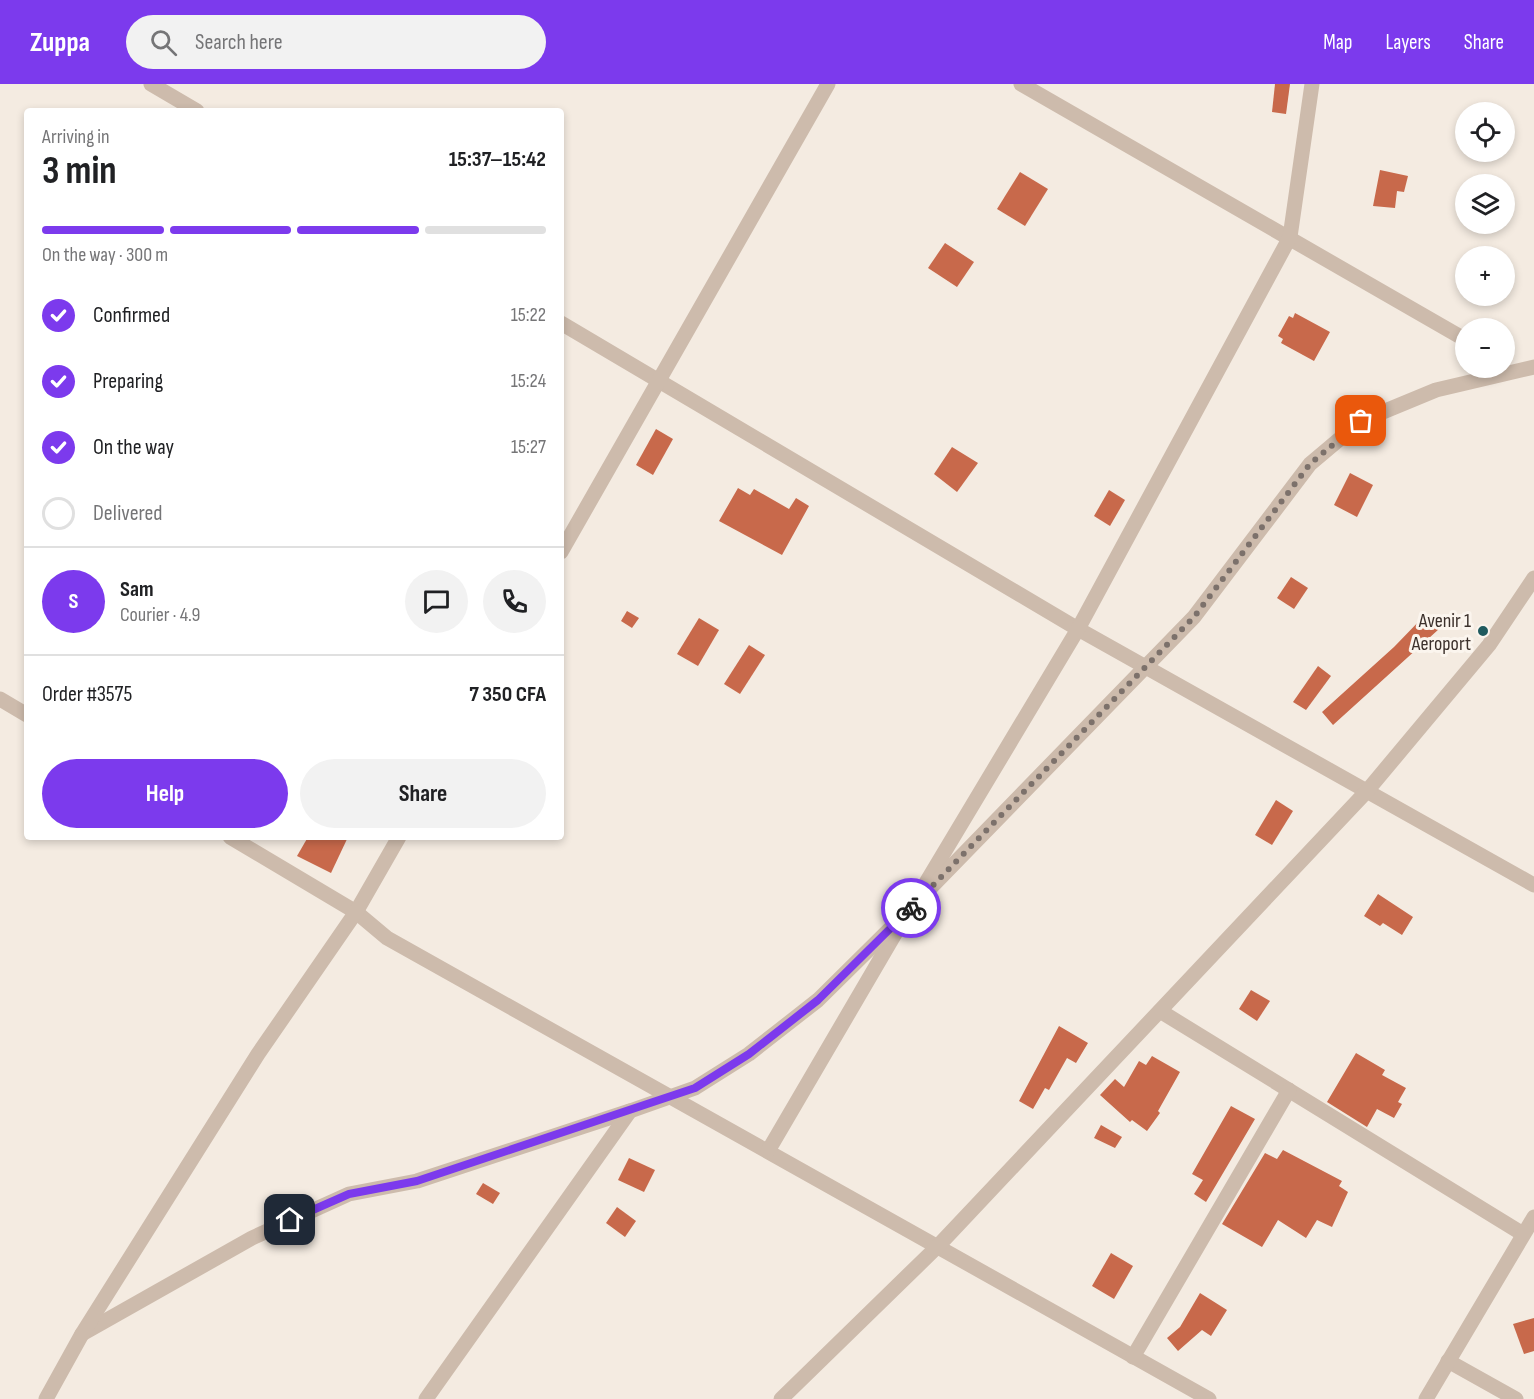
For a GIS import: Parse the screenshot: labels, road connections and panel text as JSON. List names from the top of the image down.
{
  "places": ["Avenir 1 Aeroport"],
  "page": {
    "header": "Zuppa",
    "search": "Search here",
    "nav": ["Map", "Layers", "Share"],
    "map_buttons": ["+", "−"],
    "heading": ["3 min", "Arriving in", "15:37–15:42"],
    "panel": [
      "Sam",
      "Courier · 4.9",
      "Order #3575",
      "7 350 CFA"
    ],
    "bar": "On the way · 300 m",
    "list": [
      ["Confirmed", "15:22"],
      ["Preparing", "15:24"],
      ["On the way", "15:27"],
      "Delivered"
    ],
    "round": "S",
    "buttons": ["Help", "Share"]
  }
}
